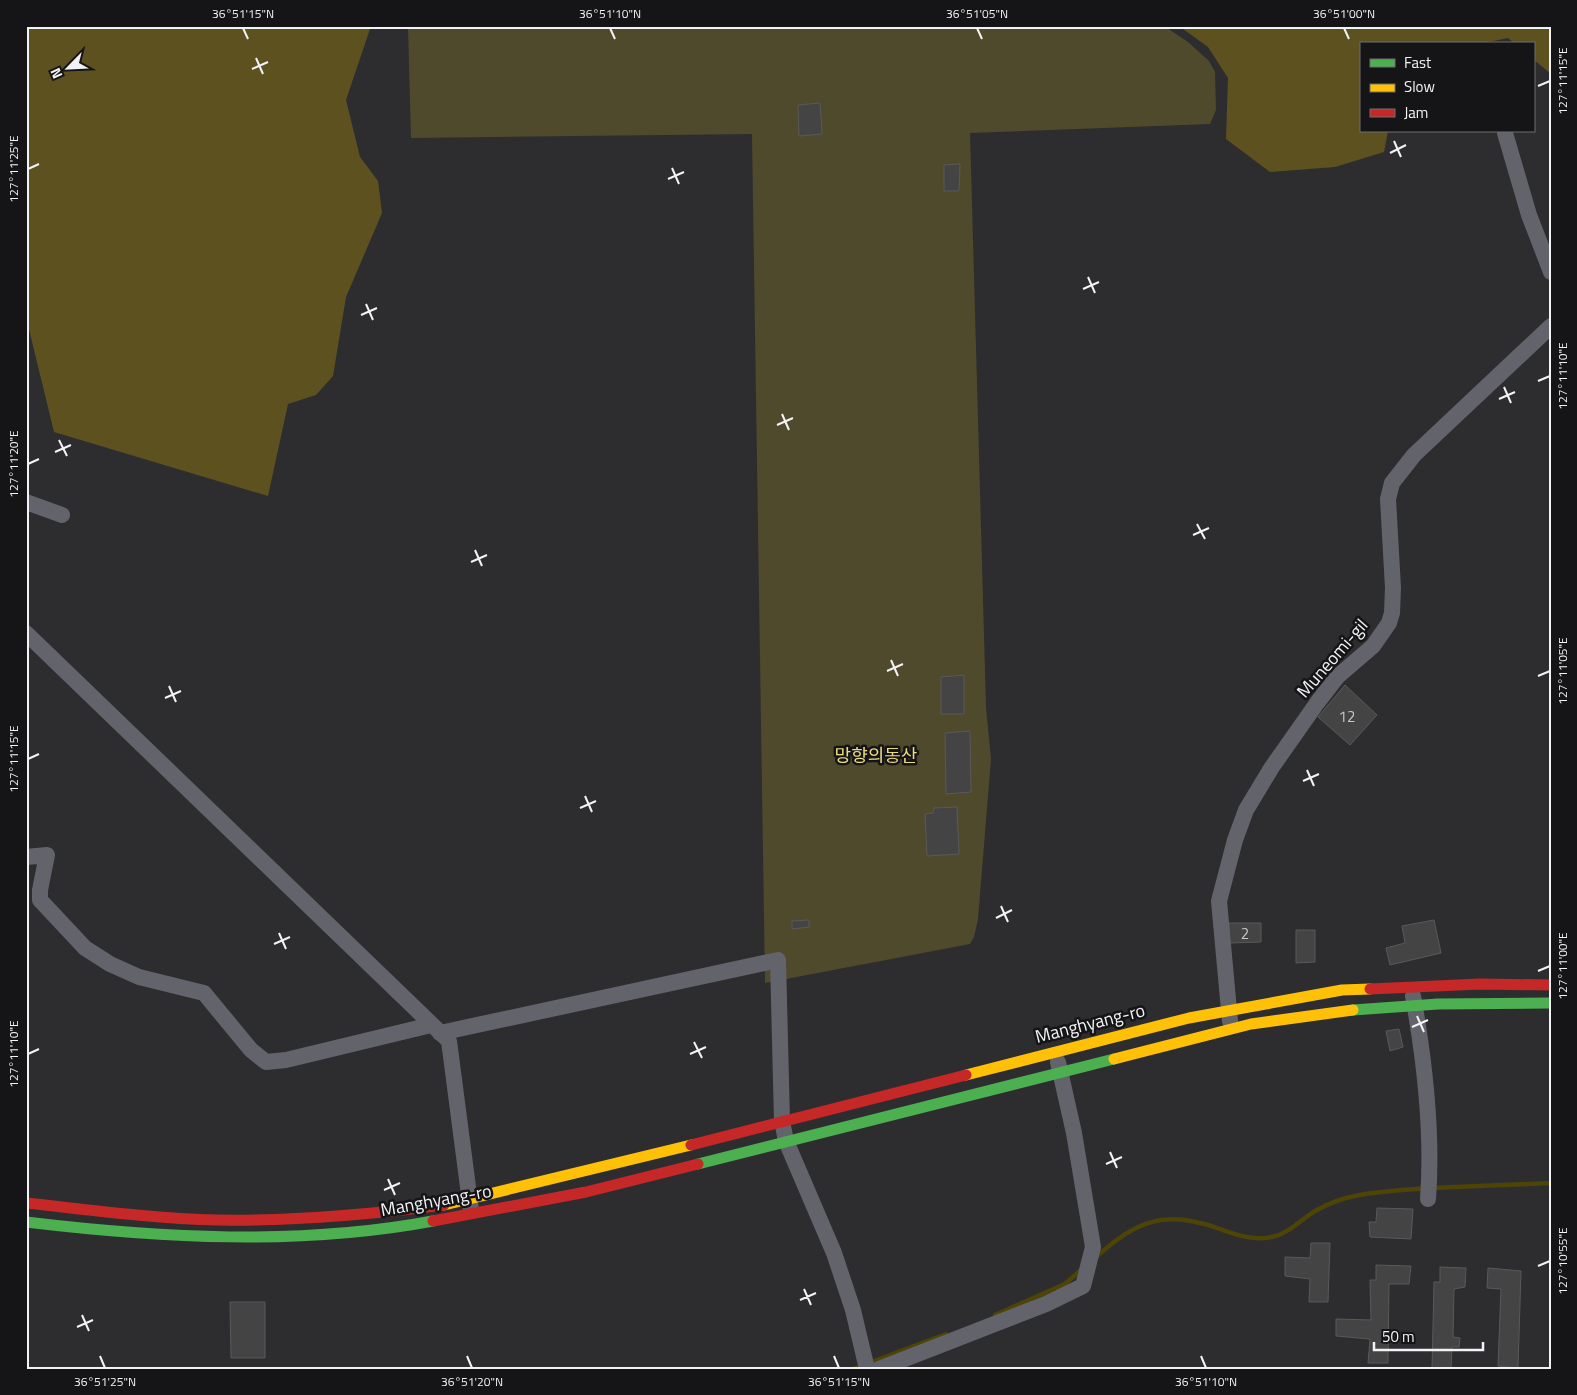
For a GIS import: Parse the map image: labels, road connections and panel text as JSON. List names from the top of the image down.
{
  "streets": {
    "main road": ["Manghyang-ro"],
    "street": ["Muneomi-gil"]
  },
  "crossings": [
    ["Muneomi-gil", "Manghyang-ro"]
  ],
  "parks": ["망향의동산"],
  "house_numbers": ["12", "2"],
  "legend": ["Fast", "Slow", "Jam"],
  "scale_bar": "50 m",
  "north": "bottom left",
  "coordinates": [
    "36°51'15\"N",
    "36°51'10\"N",
    "36°51'05\"N",
    "36°51'00\"N",
    "127°11'15\"E",
    "127°11'25\"E",
    "127°11'10\"E",
    "127°11'20\"E",
    "127°11'05\"E",
    "127°11'00\"E",
    "127°10'55\"E",
    "36°51'25\"N",
    "36°51'20\"N"
  ]
}
